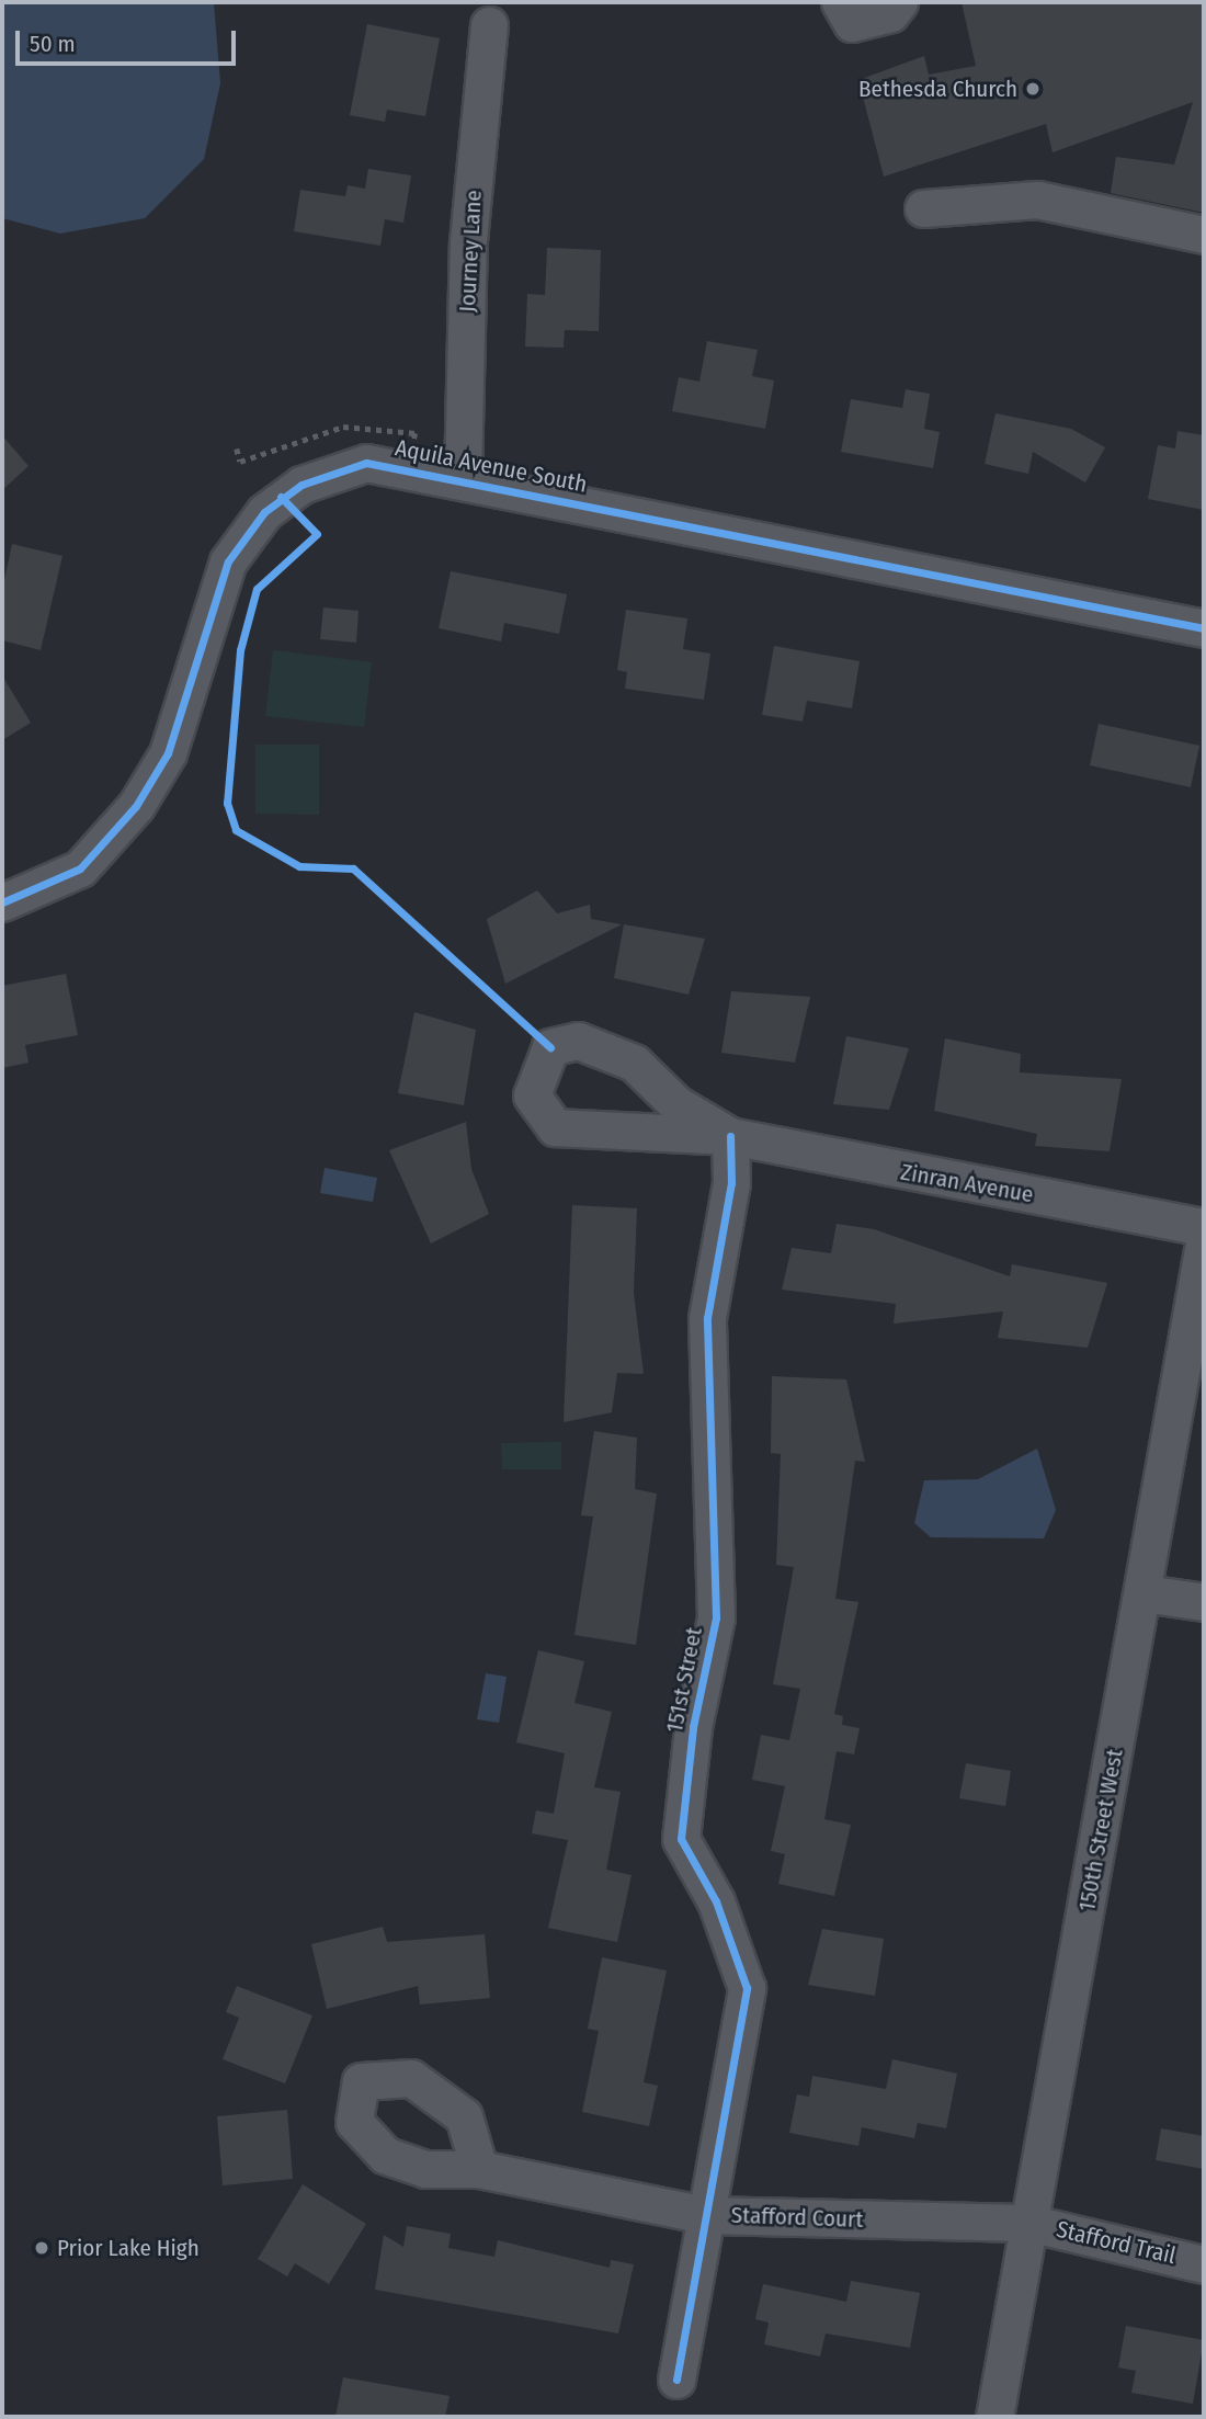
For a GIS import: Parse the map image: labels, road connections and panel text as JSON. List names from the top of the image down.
{
  "streets": {
    "street": [
      "Journey Lane",
      "Aquila Avenue South",
      "Zinran Avenue",
      "151st Street",
      "150th Street West",
      "Stafford Court",
      "Stafford Trail"
    ]
  },
  "crossings": [
    ["Journey Lane", "Aquila Avenue South"],
    ["Zinran Avenue", "151st Street"],
    ["151st Street", "Stafford Court"],
    ["150th Street West", "Stafford Court"],
    ["150th Street West", "Stafford Trail"],
    ["Stafford Court", "Stafford Trail"]
  ],
  "places": ["Bethesda Church", "Prior Lake High"],
  "scale_bar": "50 m"
}
